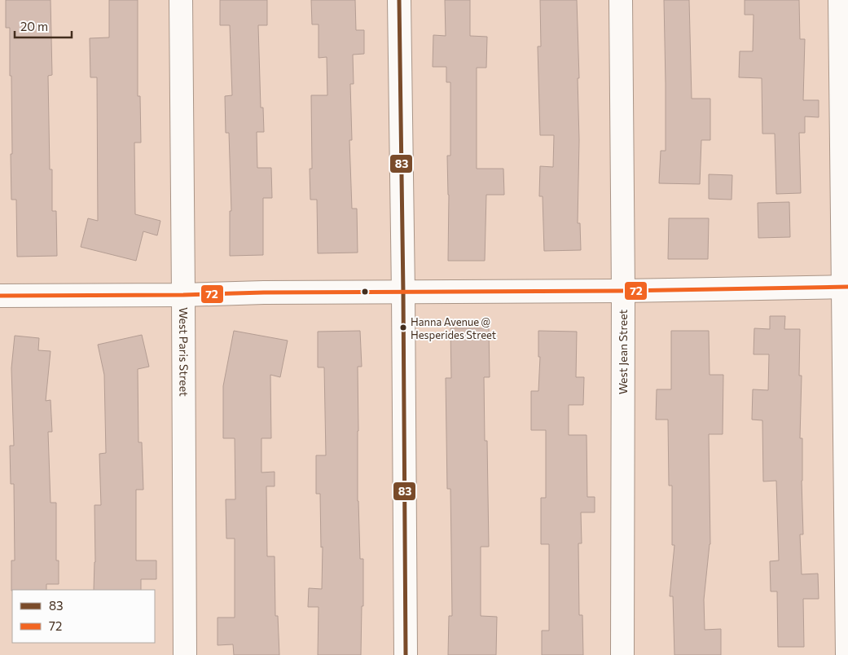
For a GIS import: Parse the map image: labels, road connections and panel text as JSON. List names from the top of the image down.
{
  "streets": {
    "street": ["West Paris Street", "West Jean Street"]
  },
  "places": ["Hanna Avenue @ Hesperides Street"],
  "lines": ["transit line 83", "transit line 72"],
  "legend": ["83", "72"],
  "scale_bar": "20 m"
}
